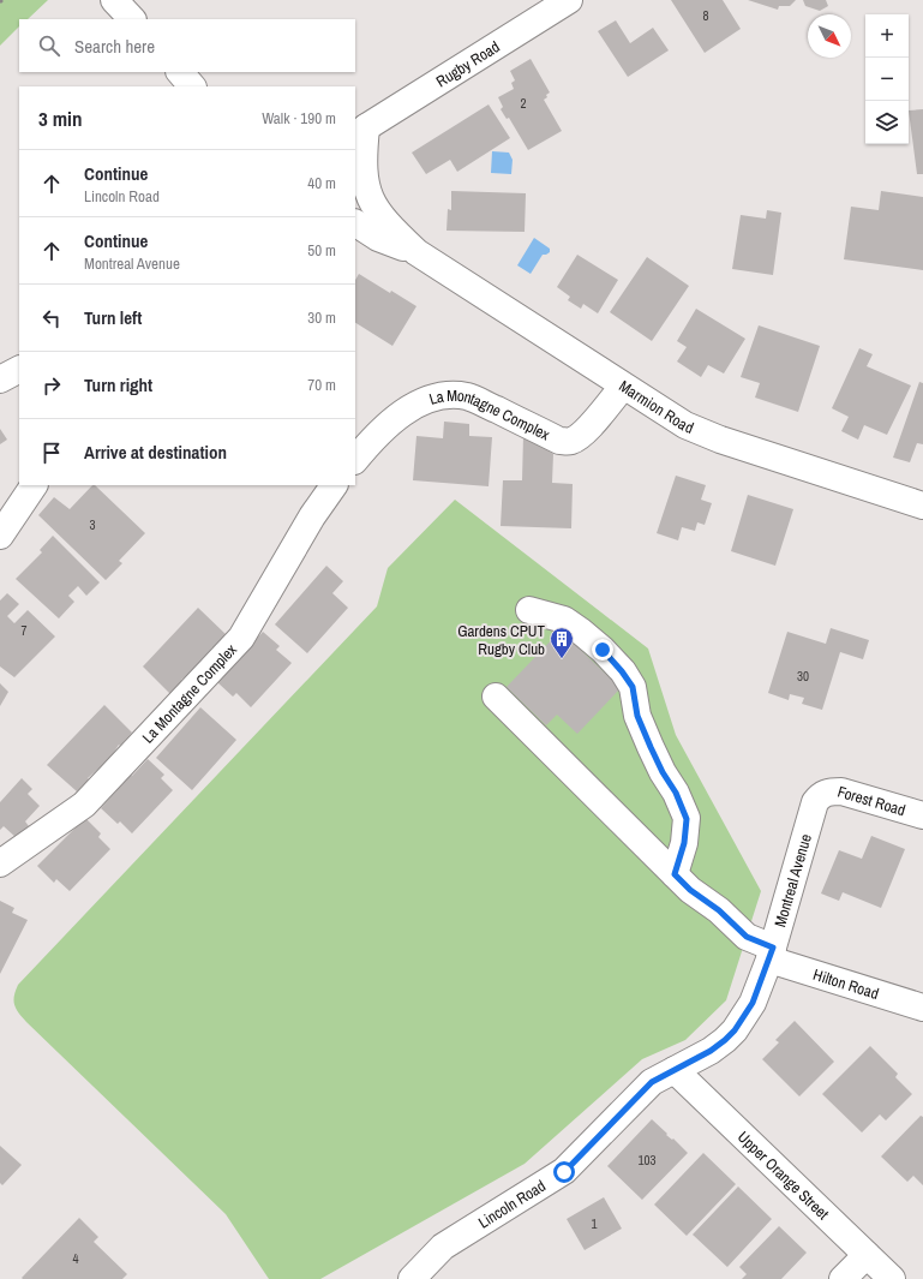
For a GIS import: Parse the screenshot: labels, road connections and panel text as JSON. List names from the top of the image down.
{
  "streets": {
    "street": [
      "Rugby Road",
      "Marmion Road",
      "La Montagne Complex",
      "Forest Road",
      "Montreal Avenue",
      "Hilton Road",
      "Upper Orange Street",
      "Lincoln Road"
    ]
  },
  "crossings": [
    ["Rugby Road", "Marmion Road"],
    ["Marmion Road", "La Montagne Complex"],
    ["Forest Road", "Montreal Avenue"],
    ["Montreal Avenue", "Hilton Road"],
    ["Montreal Avenue", "Upper Orange Street"],
    ["Montreal Avenue", "Lincoln Road"],
    ["Upper Orange Street", "Lincoln Road"]
  ],
  "places": {
    "building": ["Gardens CPUT Rugby Club"]
  },
  "house_numbers": [
    "8",
    "2",
    "3",
    "7",
    "30",
    "103",
    "1",
    "4"
  ],
  "north": "bottom right",
  "page": {
    "map_buttons": ["+", "−"],
    "search": "Search here",
    "heading": ["3 min", "Walk · 190 m"],
    "list": [
      ["Continue", "Lincoln Road", "40 m"],
      ["Continue", "Montreal Avenue", "50 m"],
      ["Turn left", "30 m"],
      ["Turn right", "70 m"],
      "Arrive at destination"
    ]
  }
}
